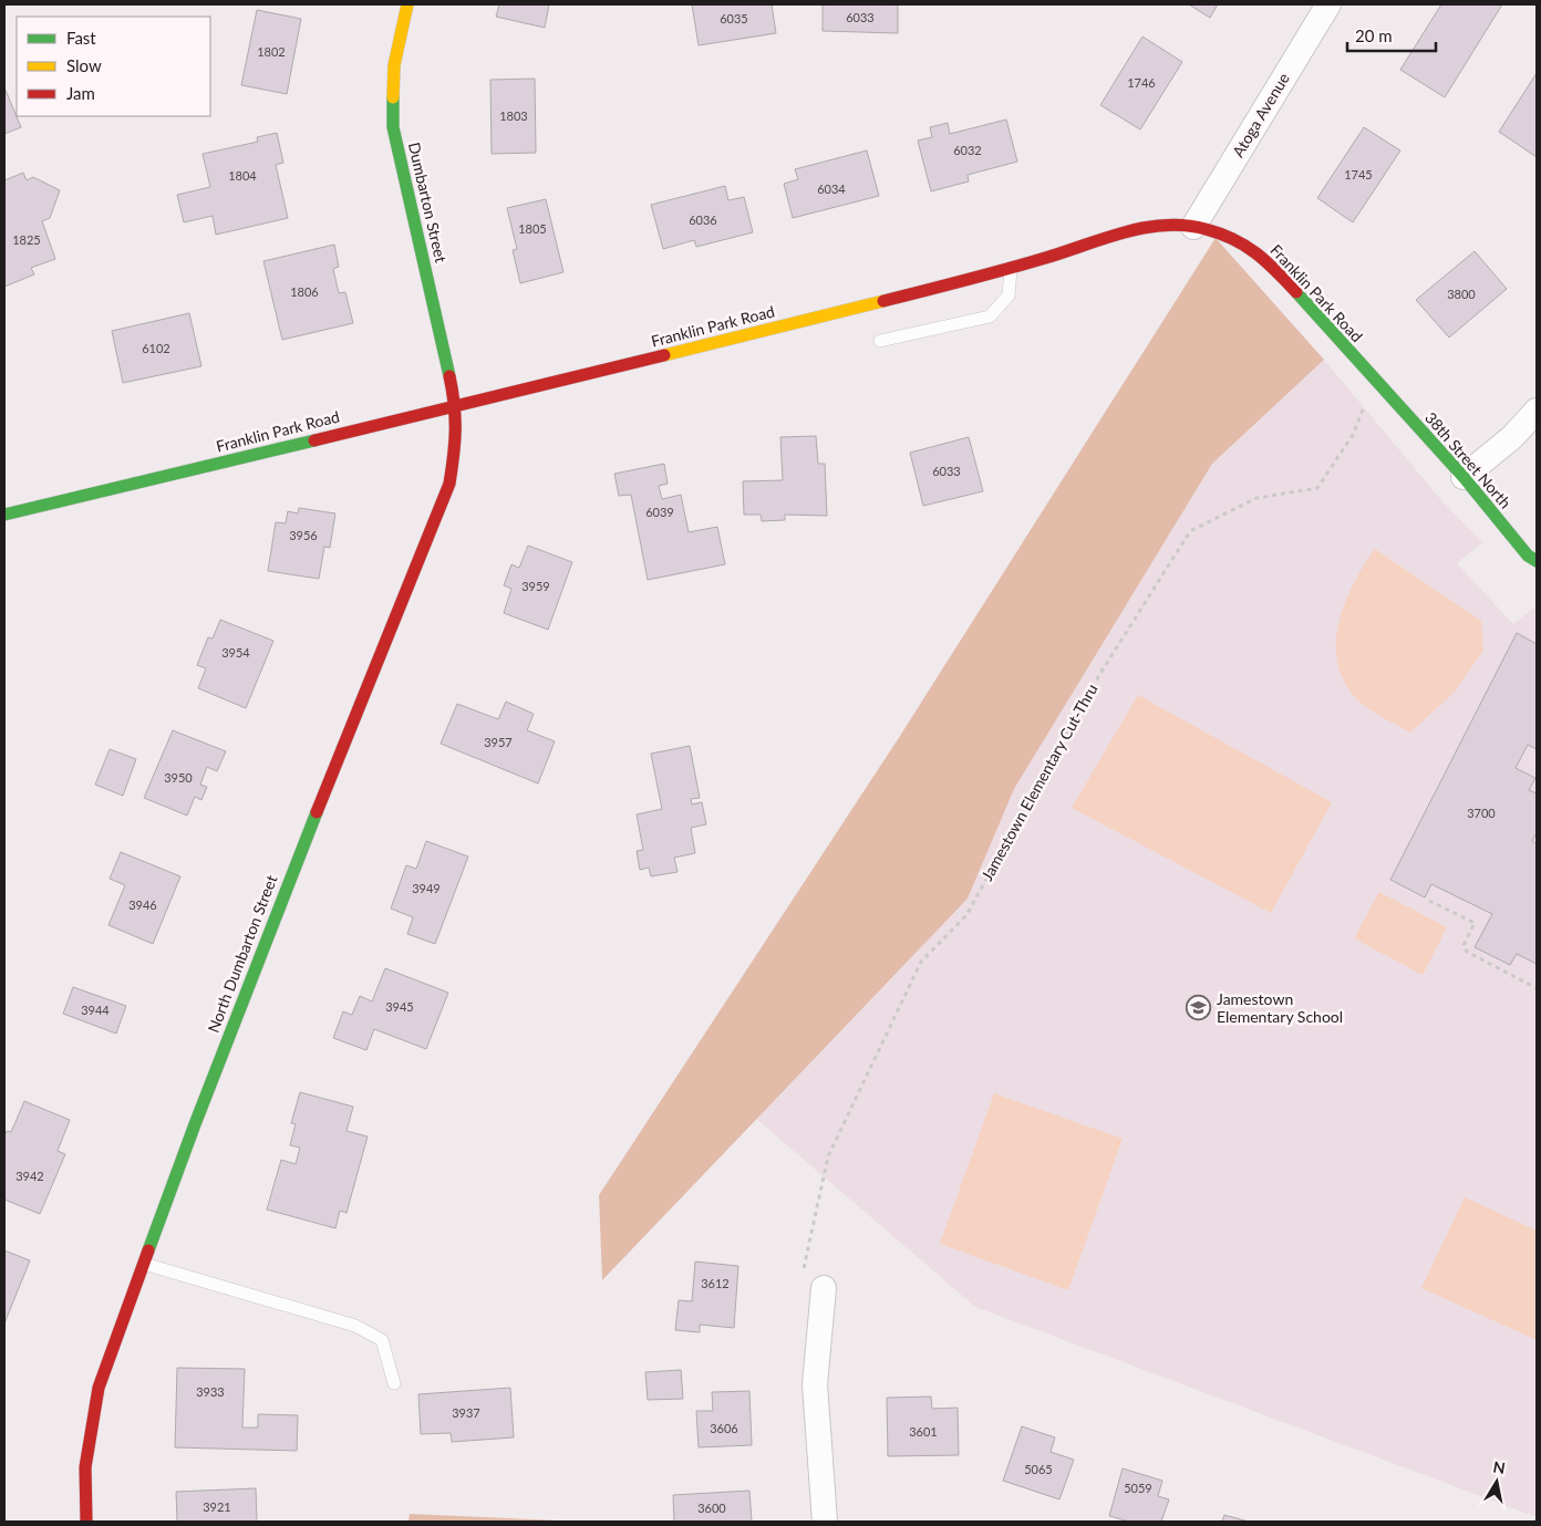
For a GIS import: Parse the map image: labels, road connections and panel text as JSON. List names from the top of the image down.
{
  "streets": {
    "street": [
      "Atoga Avenue",
      "Dumbarton Street",
      "Franklin Park Road",
      "38th Street North",
      "North Dumbarton Street"
    ],
    "path": ["Jamestown Elementary Cut-Thru"]
  },
  "crossings": [
    ["Atoga Avenue", "Franklin Park Road"],
    ["Dumbarton Street", "Franklin Park Road"],
    ["Dumbarton Street", "North Dumbarton Street"],
    ["Franklin Park Road", "38th Street North"],
    ["Franklin Park Road", "Jamestown Elementary Cut-Thru"],
    ["Franklin Park Road", "North Dumbarton Street"],
    ["38th Street North", "Jamestown Elementary Cut-Thru"]
  ],
  "places": {
    "school or university": ["Jamestown Elementary School"]
  },
  "house_numbers": [
    "6033",
    "6035",
    "1802",
    "1746",
    "1803",
    "6032",
    "1745",
    "1804",
    "6034",
    "6036",
    "1805",
    "1825",
    "1806",
    "3800",
    "6102",
    "6033",
    "6039",
    "3956",
    "3959",
    "3954",
    "3957",
    "3950",
    "3700",
    "3949",
    "3946",
    "3945",
    "3944",
    "3942",
    "3612",
    "3933",
    "3937",
    "3606",
    "3601",
    "5065",
    "5059",
    "3921",
    "3600"
  ],
  "legend": ["Fast", "Slow", "Jam"],
  "scale_bar": "20 m",
  "north": "top"
}
